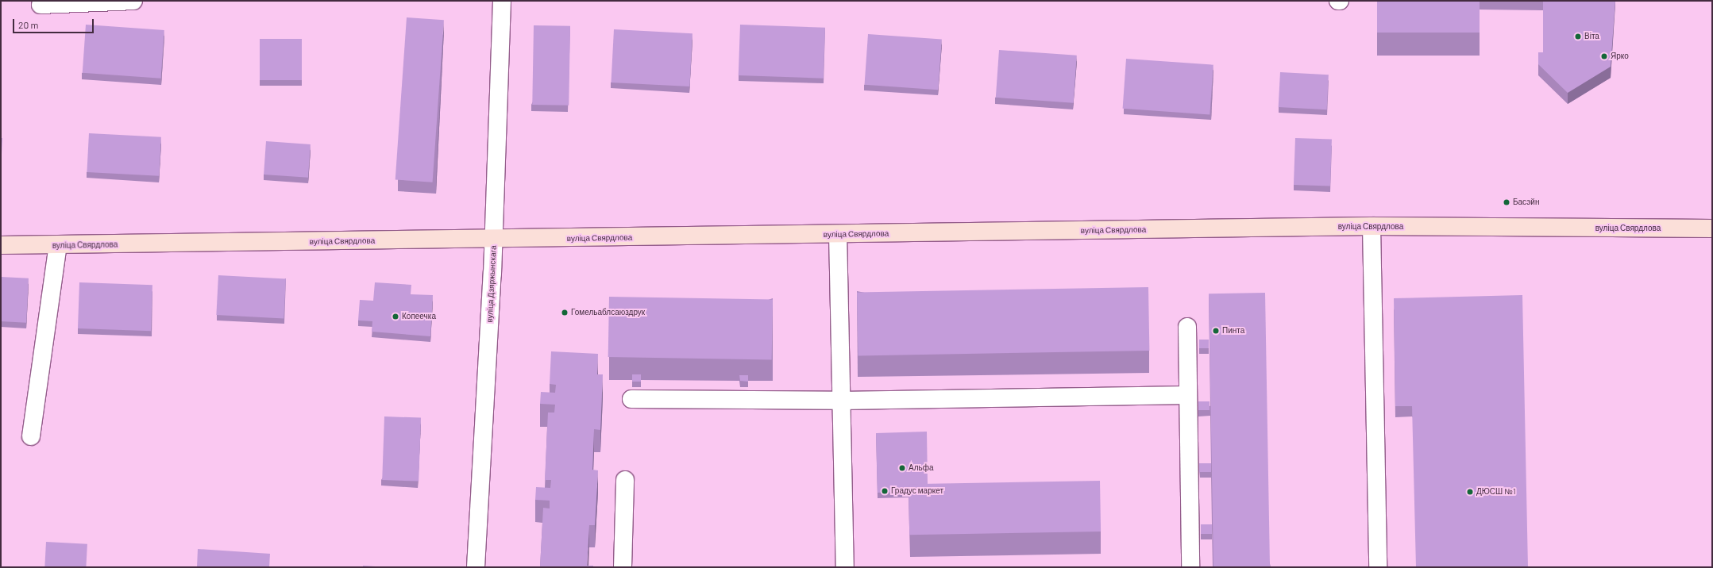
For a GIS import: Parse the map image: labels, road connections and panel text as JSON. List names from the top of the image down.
{
  "streets": {
    "main road": ["вуліца Свярдлова"],
    "street": ["вуліца Дзяржынскага"]
  },
  "crossings": [
    ["вуліца Свярдлова", "вуліца Дзяржынскага"]
  ],
  "places": [
    "Віта",
    "Ярко",
    "Басэйн",
    "Гомельаблсаюздрук",
    "Копеечка",
    "Пинта",
    "Альфа",
    "Градус маркет",
    "ДЮСШ №1"
  ],
  "scale_bar": "20 m"
}
